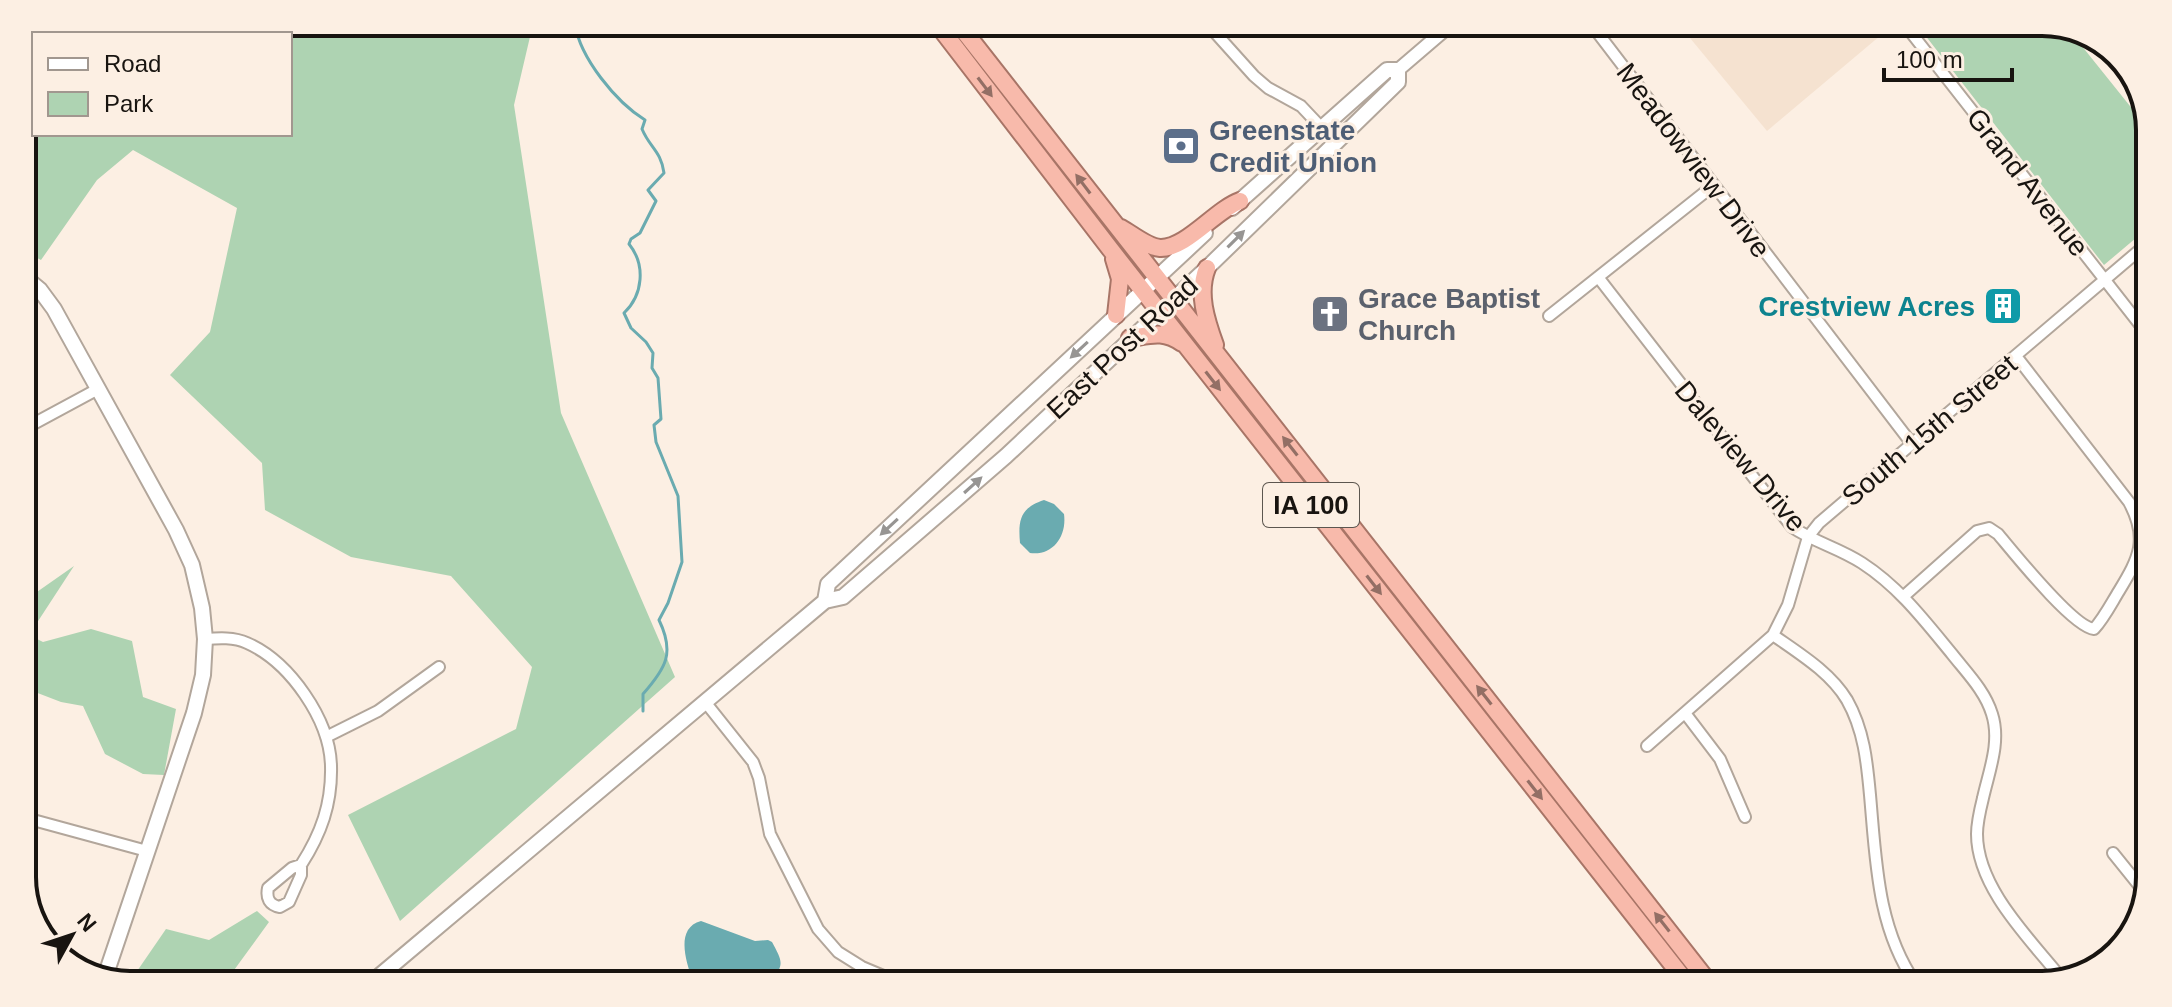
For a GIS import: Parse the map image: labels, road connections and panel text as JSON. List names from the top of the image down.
{
  "streets": {
    "highway": ["IA 100"],
    "main road": ["East Post Road"],
    "street": [
      "Meadowview Drive",
      "Grand Avenue",
      "South 15th Street",
      "Daleview Drive"
    ]
  },
  "crossings": [
    ["Meadowview Drive", "South 15th Street"],
    ["Grand Avenue", "South 15th Street"],
    ["East Post Road", "IA 100"],
    ["South 15th Street", "Daleview Drive"]
  ],
  "places": {
    "bank": ["Greenstate Credit Union"],
    "building": ["Crestview Acres"],
    "church": ["Grace Baptist Church"]
  },
  "legend": ["Road", "Park"],
  "scale_bar": "100 m",
  "north": "top right"
}
